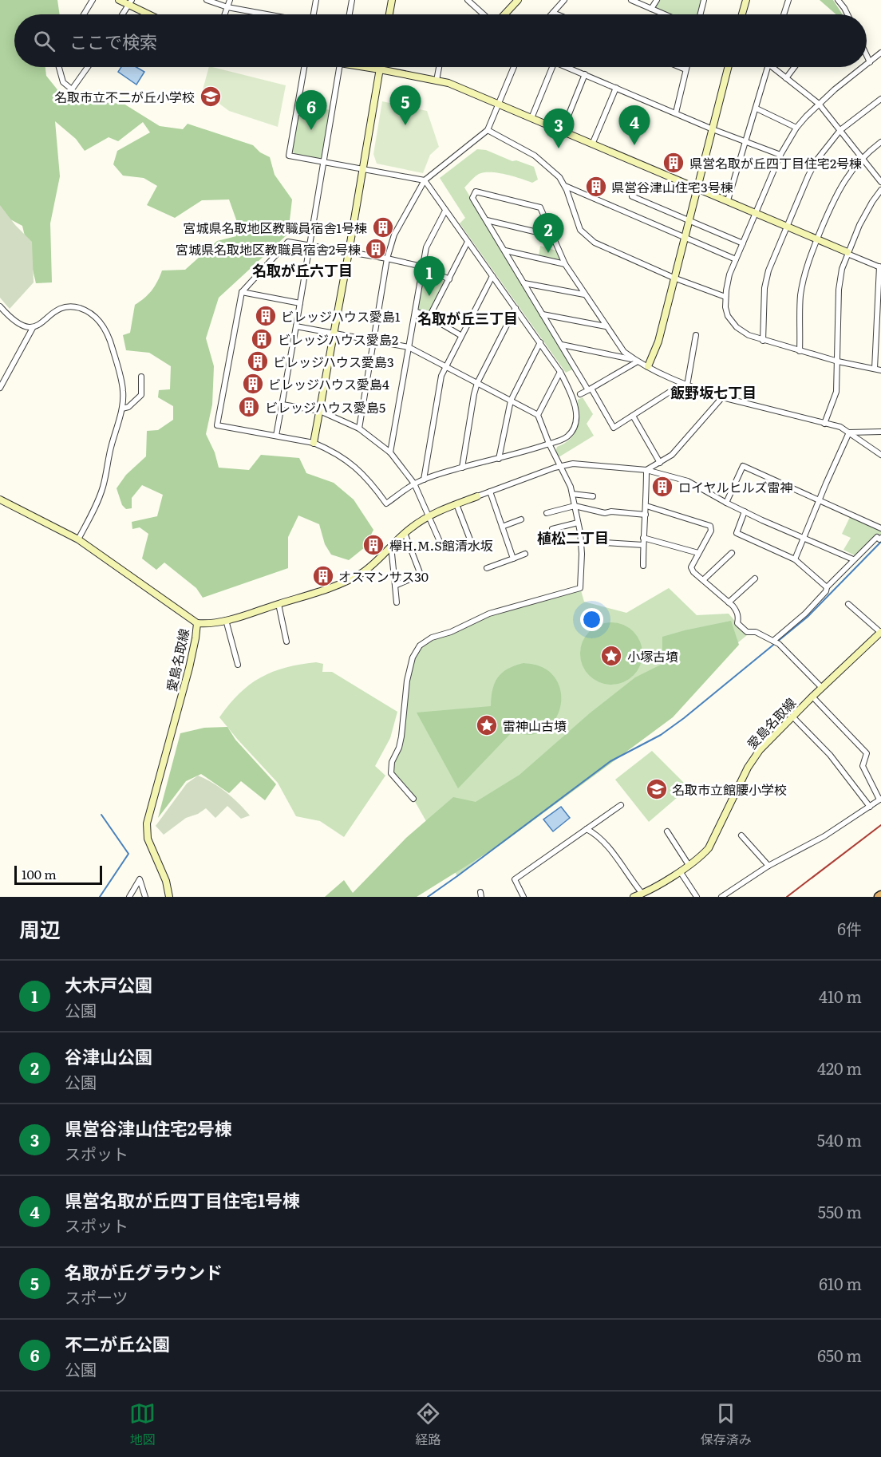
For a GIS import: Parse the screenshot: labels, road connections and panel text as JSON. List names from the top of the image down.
{
  "streets": {
    "street": ["愛島名取線"]
  },
  "districts": [
    "名取が丘六丁目",
    "名取が丘三丁目",
    "飯野坂七丁目",
    "植松二丁目"
  ],
  "places": {
    "school or university": ["名取市立不二が丘小学校", "名取市立館腰小学校"],
    "building": [
      "県営名取が丘四丁目住宅2号棟",
      "県営谷津山住宅3号棟",
      "宮城県名取地区教職員宿舎1号棟",
      "宮城県名取地区教職員宿舎2号棟",
      "ビレッジハウス愛島1",
      "ビレッジハウス愛島2",
      "ビレッジハウス愛島3",
      "ビレッジハウス愛島4",
      "ビレッジハウス愛島5",
      "ロイヤルヒルズ雷神",
      "欅H.M.S館清水坂",
      "オスマンサス30"
    ],
    "place": ["小塚古墳", "雷神山古墳"]
  },
  "scale_bar": "100 m",
  "page": {
    "search": "ここで検索",
    "pins": [
      "5",
      "6",
      "4",
      "3",
      "2",
      "1"
    ],
    "scale": "100 m",
    "heading": ["周辺", "6件"],
    "list": [
      {
        "mark": "1",
        "name": "大木戸公園",
        "note": "公園",
        "value": "410 m"
      },
      {
        "mark": "2",
        "name": "谷津山公園",
        "note": "公園",
        "value": "420 m"
      },
      {
        "mark": "3",
        "name": "県営谷津山住宅2号棟",
        "note": "スポット",
        "value": "540 m"
      },
      {
        "mark": "4",
        "name": "県営名取が丘四丁目住宅1号棟",
        "note": "スポット",
        "value": "550 m"
      },
      {
        "mark": "5",
        "name": "名取が丘グラウンド",
        "note": "スポーツ",
        "value": "610 m"
      },
      {
        "mark": "6",
        "name": "不二が丘公園",
        "note": "公園",
        "value": "650 m"
      }
    ],
    "nav": ["地図", "経路", "保存済み"]
  }
}
